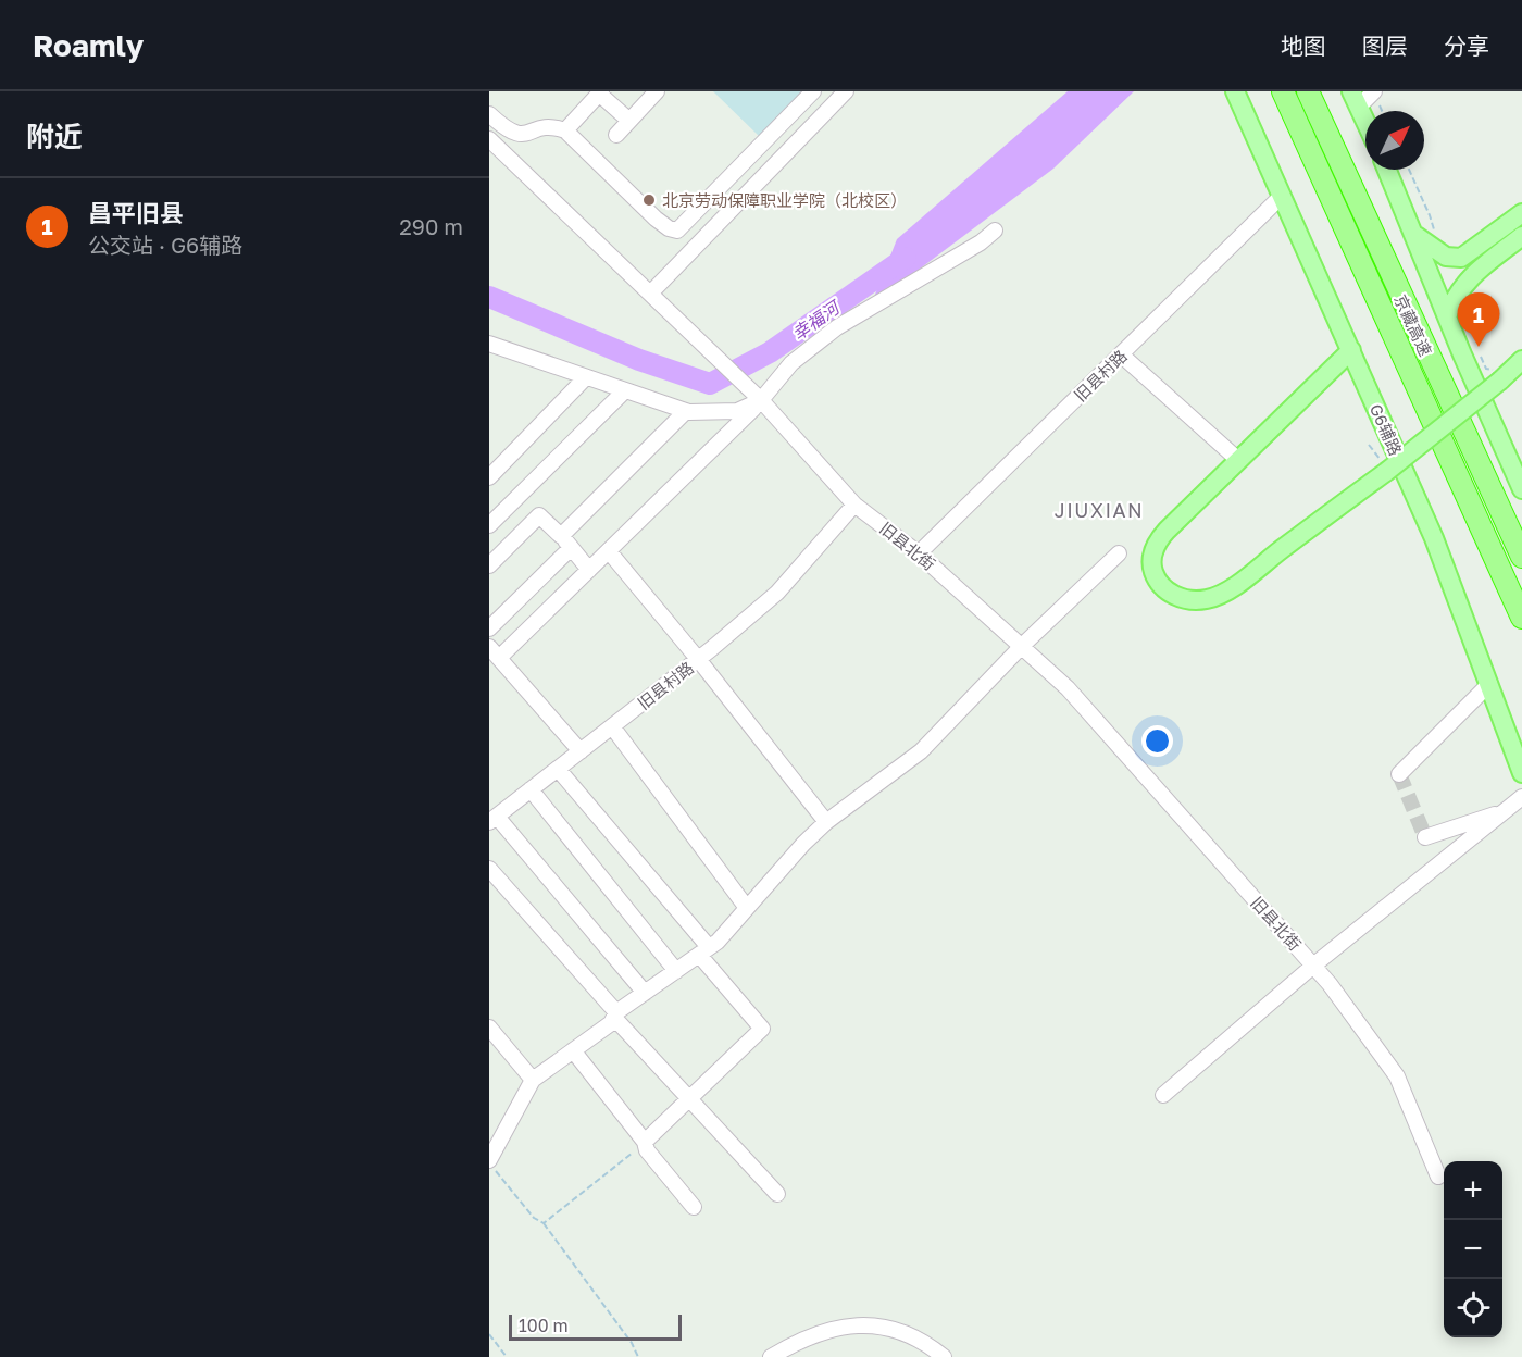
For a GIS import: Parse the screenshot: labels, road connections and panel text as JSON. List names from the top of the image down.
{
  "streets": {
    "highway": ["京藏高速"],
    "main road": ["G6辅路"],
    "street": ["旧县村路", "旧县北街"]
  },
  "crossings": [
    ["旧县村路", "G6辅路"],
    ["旧县村路", "旧县北街"]
  ],
  "districts": ["JIUXIAN"],
  "water": ["幸福河"],
  "places": ["北京劳动保障职业学院（北校区）"],
  "scale_bar": "100 m",
  "north": "top right",
  "page": {
    "header": "Roamly",
    "nav": ["地图", "图层", "分享"],
    "heading": "附近",
    "list": [
      {
        "mark": "1",
        "name": "昌平旧县",
        "note": "公交站 · G6辅路",
        "value": "290 m"
      }
    ],
    "pins": "1",
    "map_buttons": ["+", "−"],
    "scale": "100 m"
  }
}
